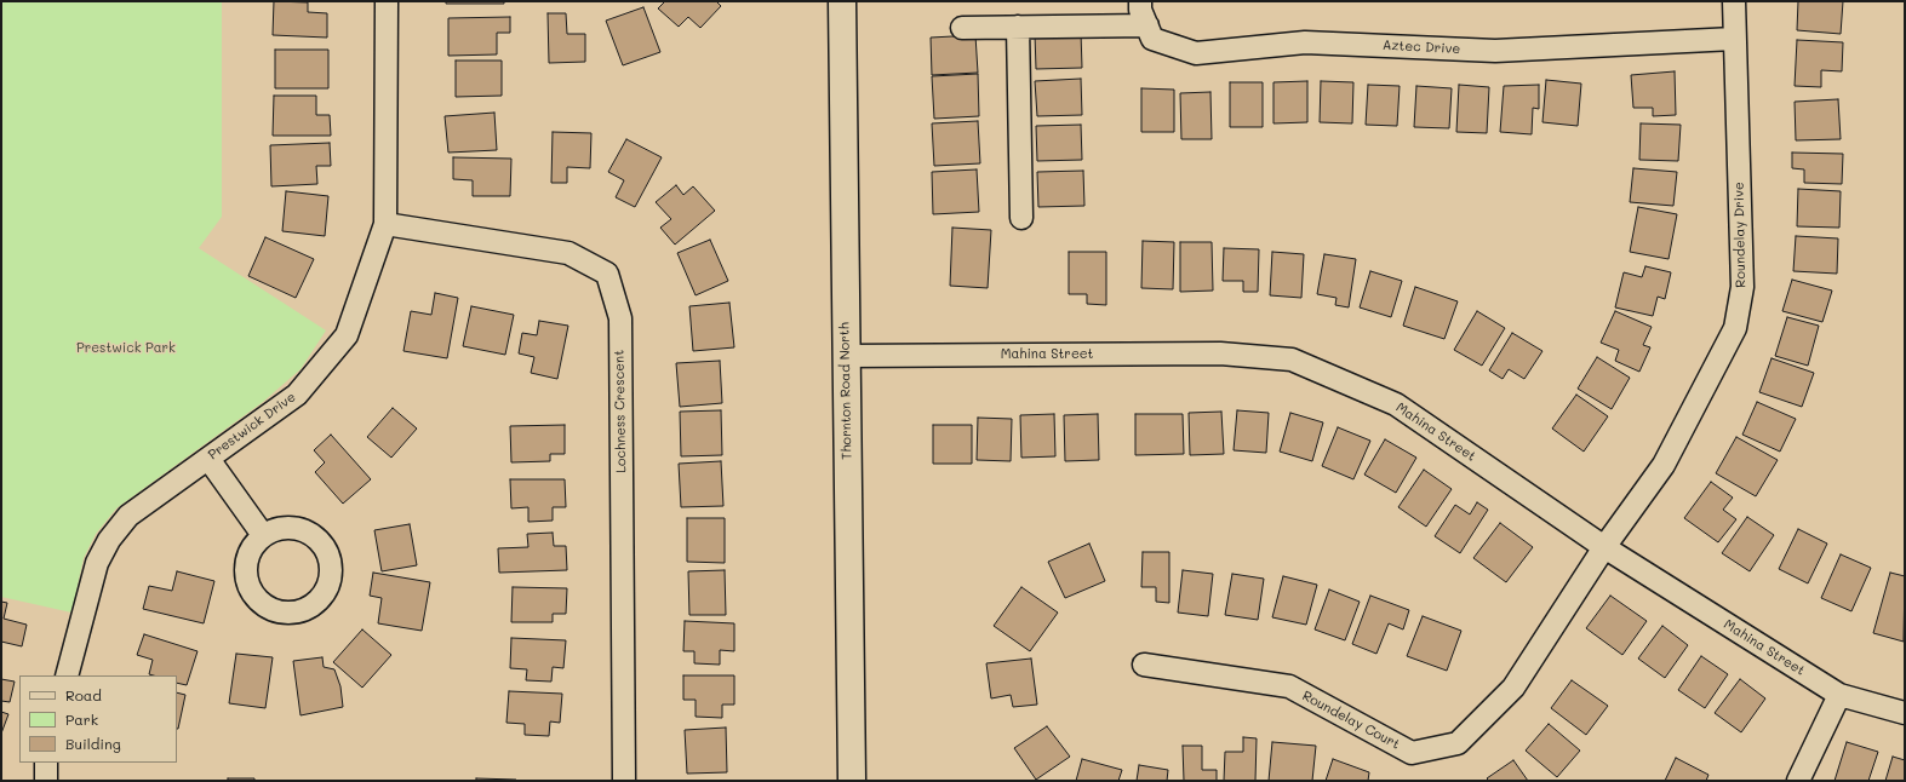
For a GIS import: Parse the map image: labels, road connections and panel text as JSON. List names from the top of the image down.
{
  "streets": {
    "main road": ["Thornton Road North"],
    "street": [
      "Aztec Drive",
      "Roundelay Drive",
      "Mahina Street",
      "Lochness Crescent",
      "Prestwick Drive",
      "Roundelay Court"
    ]
  },
  "crossings": [
    ["Aztec Drive", "Roundelay Drive"],
    ["Roundelay Drive", "Mahina Street"],
    ["Roundelay Drive", "Roundelay Court"],
    ["Mahina Street", "Thornton Road North"],
    ["Mahina Street", "Roundelay Court"],
    ["Lochness Crescent", "Prestwick Drive"]
  ],
  "parks": ["Prestwick Park"],
  "legend": ["Road", "Park", "Building"]
}
